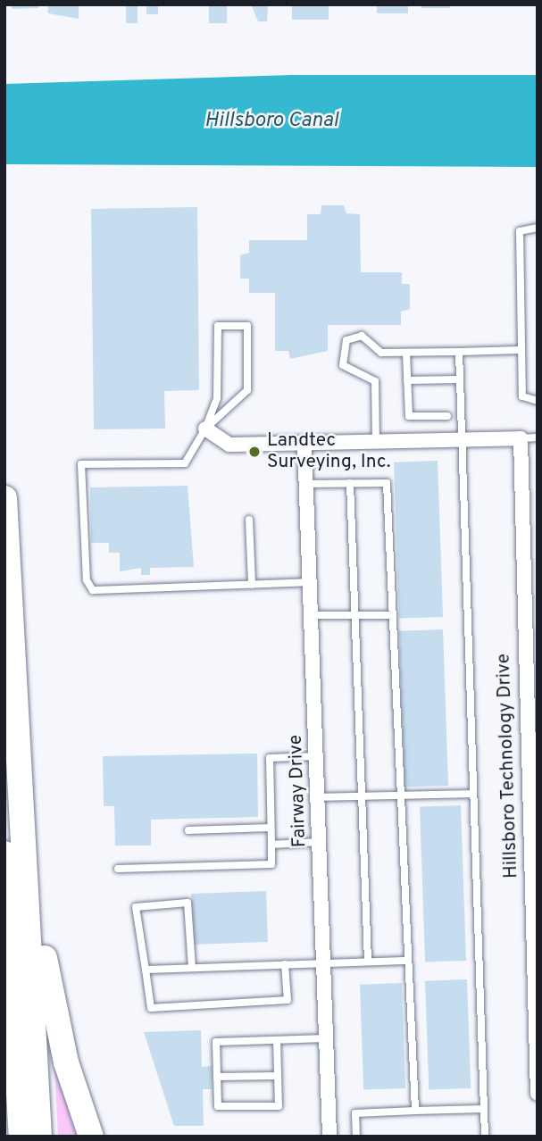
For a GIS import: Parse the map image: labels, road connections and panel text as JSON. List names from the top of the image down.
{
  "streets": {
    "street": ["Hillsboro Technology Drive", "Fairway Drive"]
  },
  "water": ["Hillsboro Canal"],
  "places": ["Landtec Surveying, Inc."]
}
